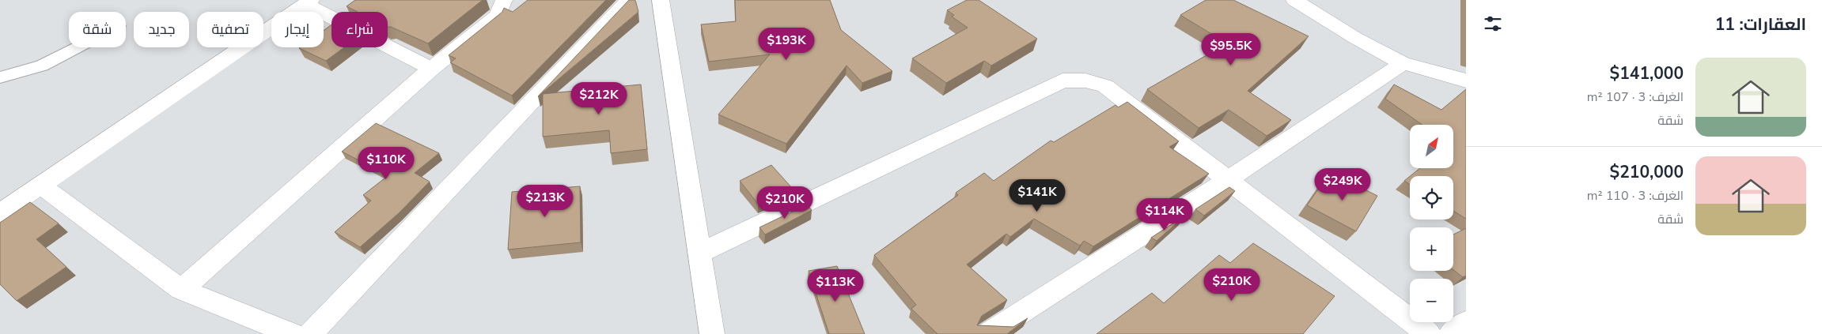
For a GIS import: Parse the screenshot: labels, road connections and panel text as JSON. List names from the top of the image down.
{
  "north": "top right",
  "page": {
    "heading": "العقارات: 11",
    "chip": [
      "شراء",
      "إيجار",
      "تصفية",
      "جديد",
      "شقة"
    ],
    "price": [
      "$193K",
      "$95.5K",
      "$212K",
      "$110K",
      "$249K",
      "$141K",
      "$213K",
      "$210K",
      "$114K",
      "$210K",
      "$113K"
    ],
    "list": [
      {
        "name": "$141,000",
        "note": "الغرف: 3 · 107 m² · شقة"
      },
      {
        "name": "$210,000",
        "note": "الغرف: 3 · 110 m² · شقة"
      }
    ],
    "map_buttons": ["+", "−"]
  }
}
